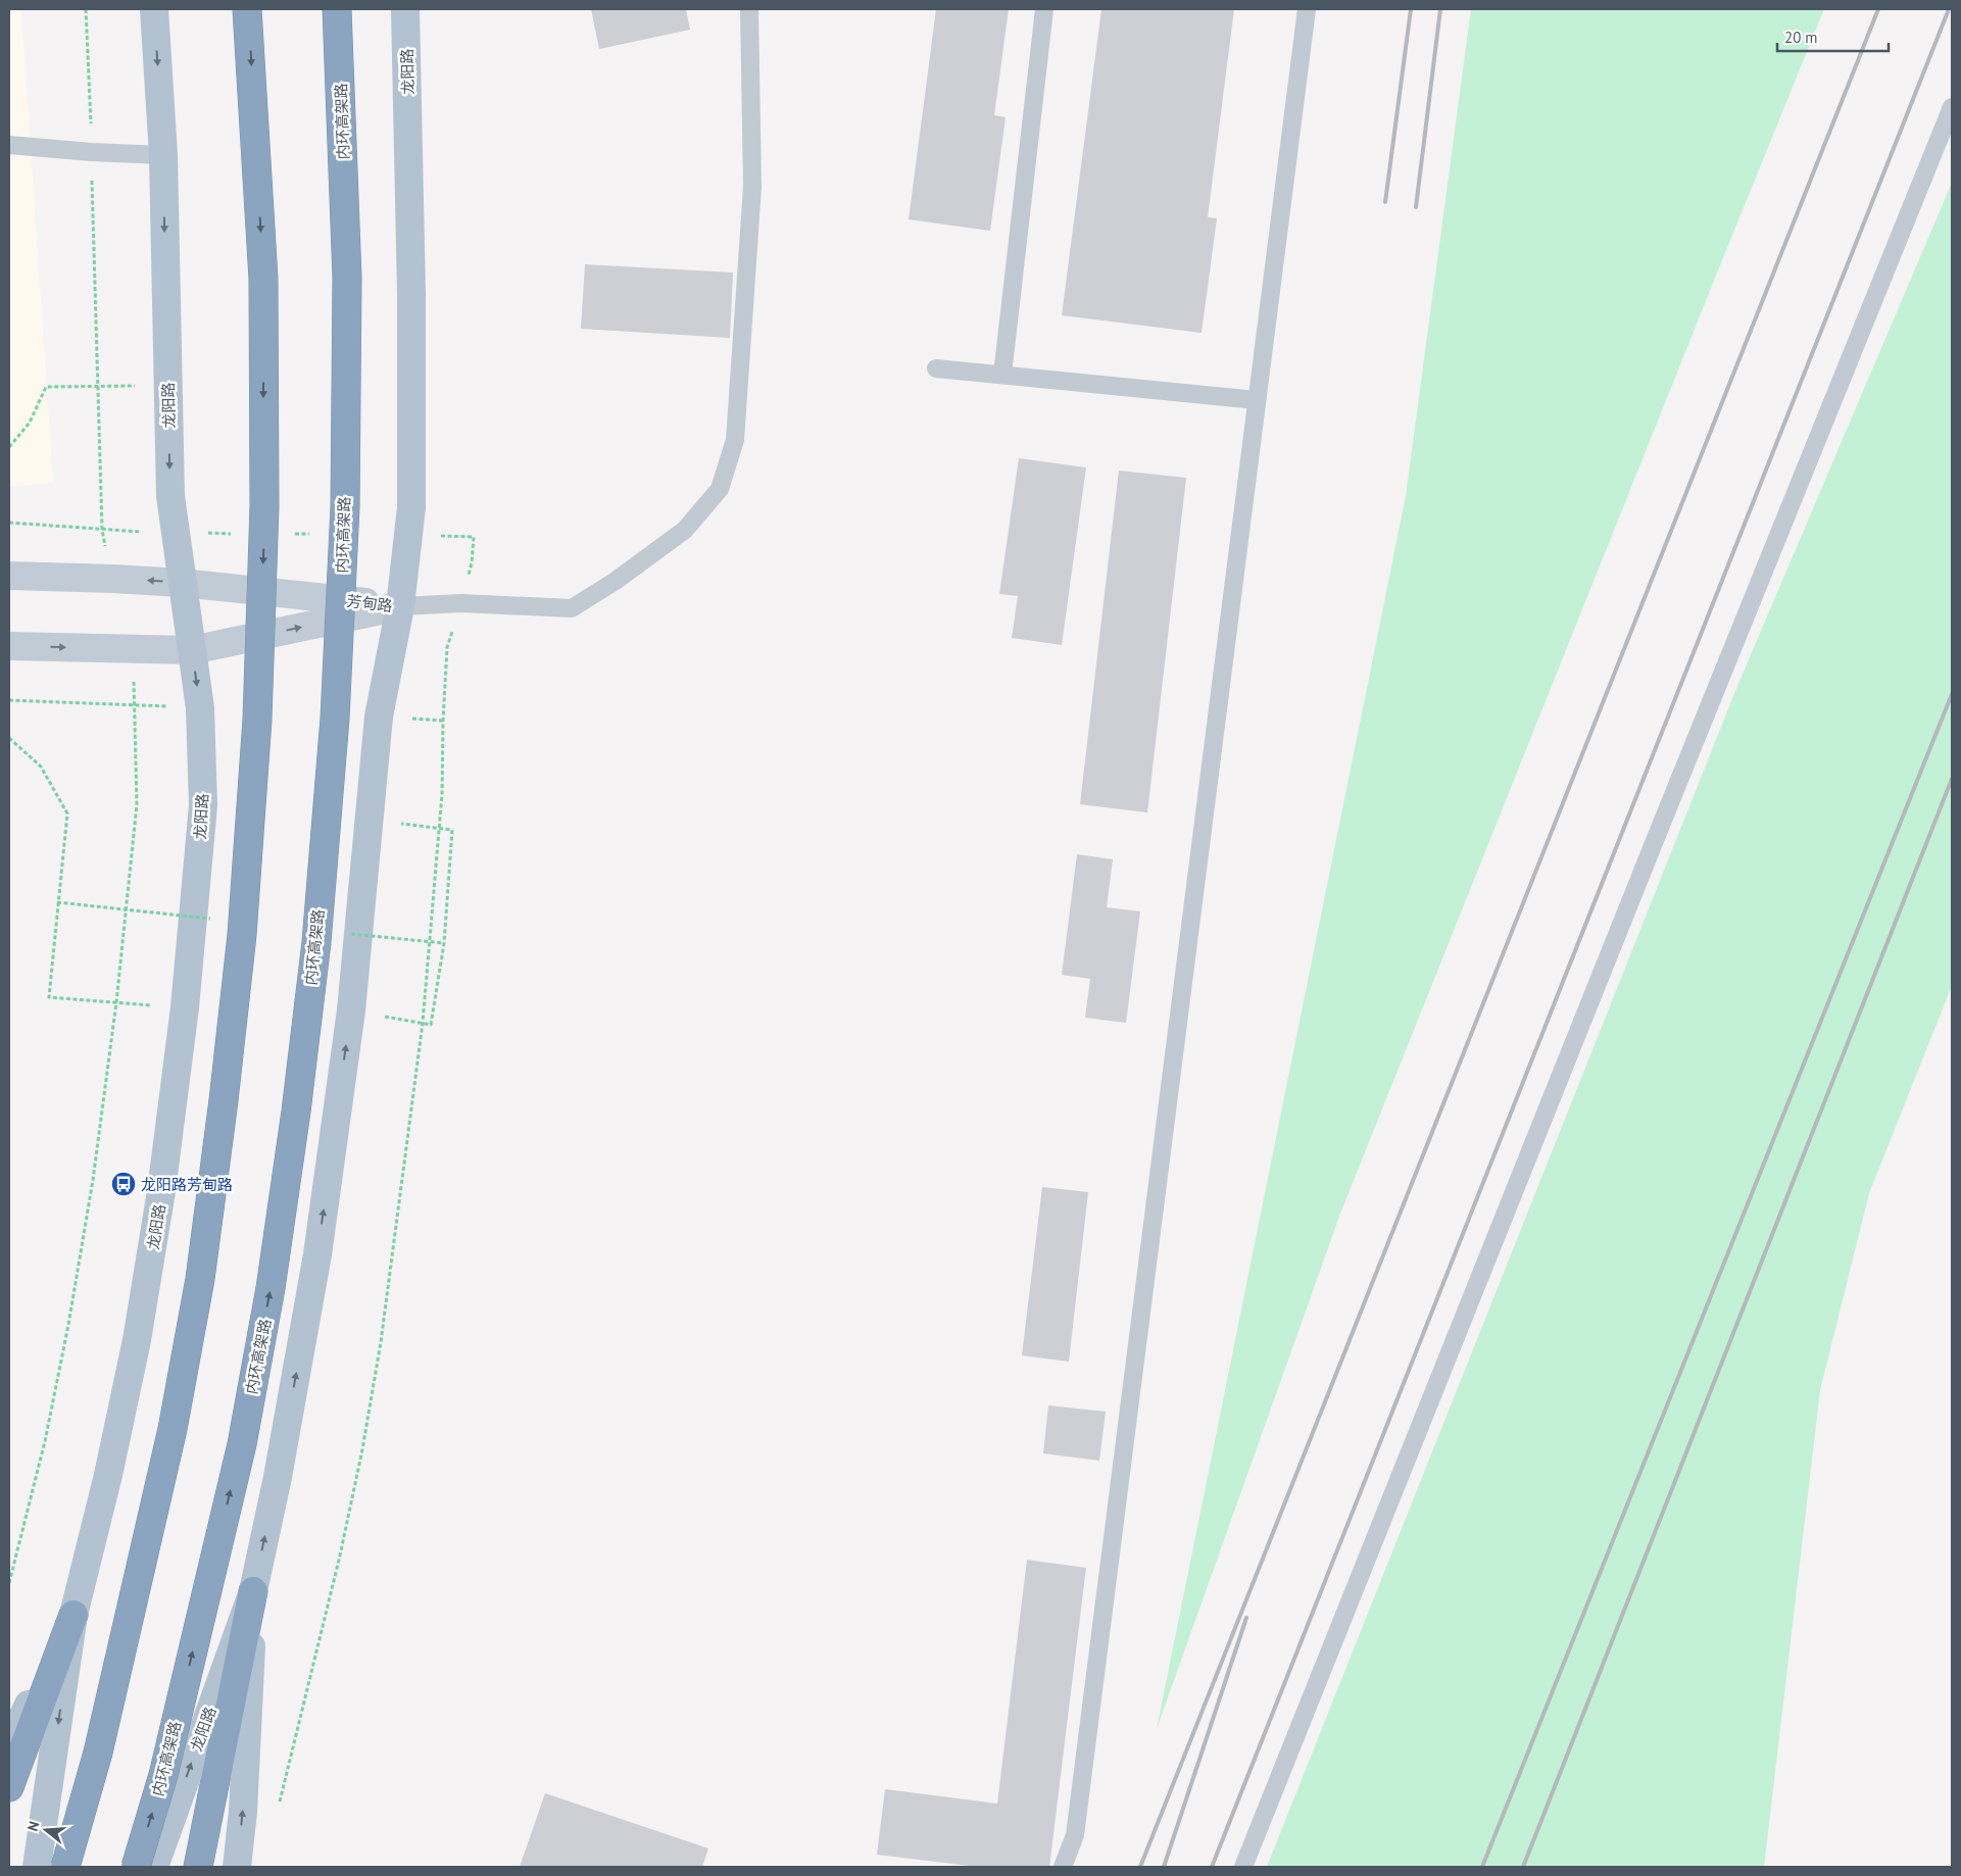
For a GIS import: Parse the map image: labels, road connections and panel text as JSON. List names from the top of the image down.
{
  "streets": {
    "highway": ["内环高架路"],
    "main road": ["龙阳路", "芳甸路"]
  },
  "crossings": [
    ["龙阳路", "芳甸路"]
  ],
  "places": {
    "bus stop": ["龙阳路芳甸路"]
  },
  "scale_bar": "20 m",
  "north": "left"
}
